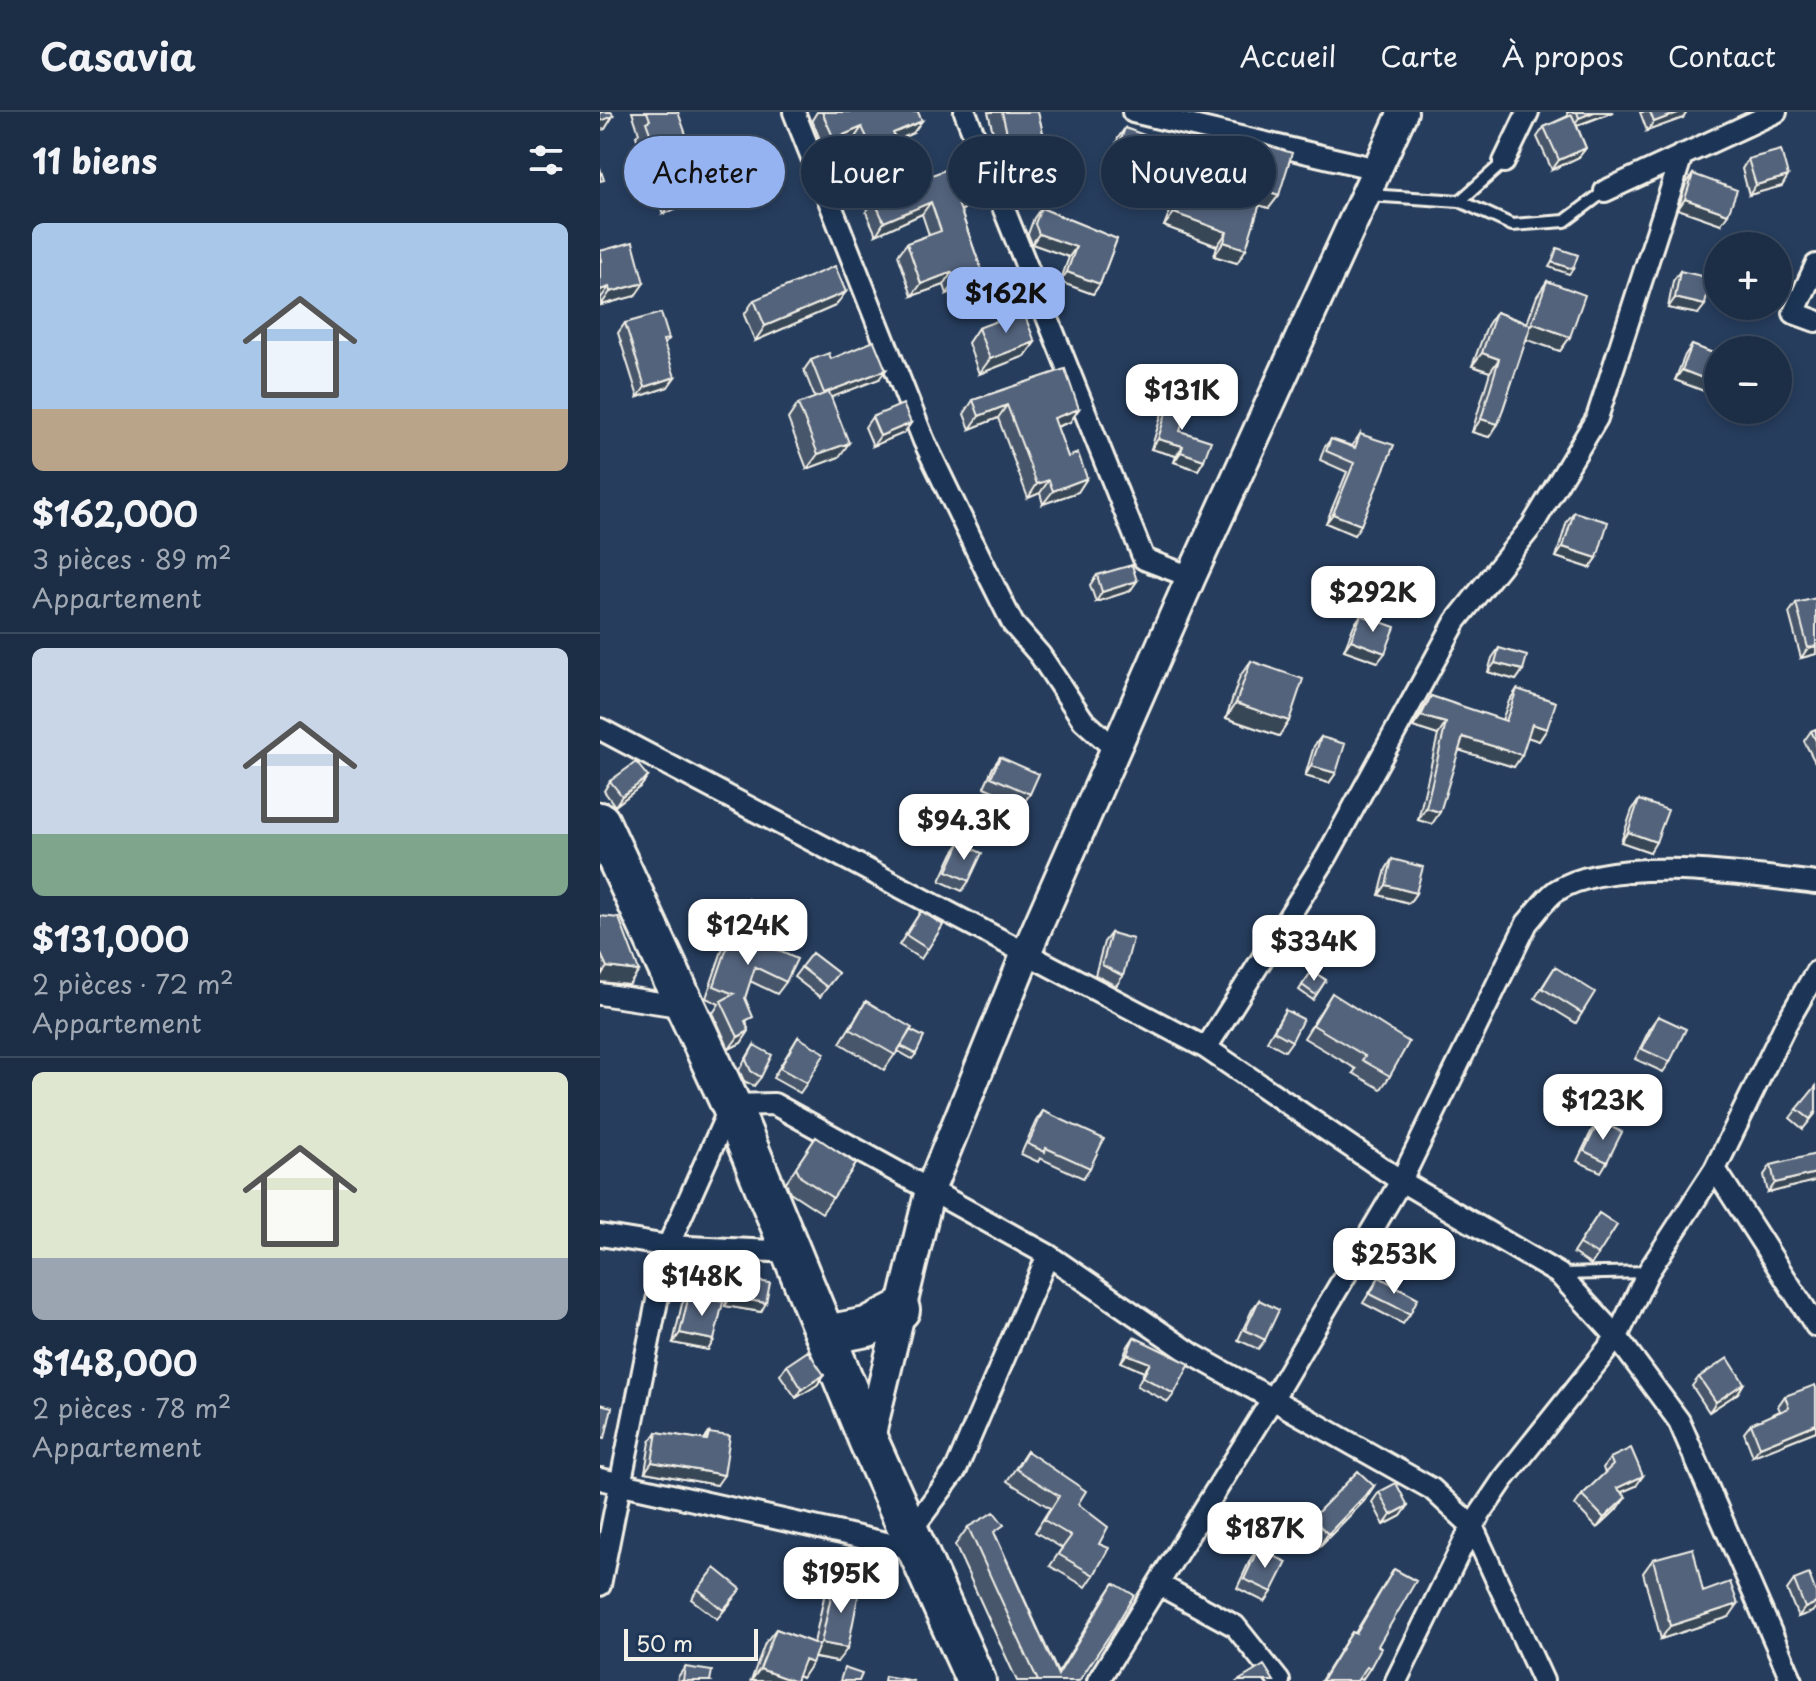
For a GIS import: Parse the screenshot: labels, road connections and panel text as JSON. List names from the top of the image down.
{
  "scale_bar": "50 m",
  "page": {
    "header": "Casavia",
    "nav": [
      "Accueil",
      "Carte",
      "À propos",
      "Contact"
    ],
    "heading": "11 biens",
    "chip": [
      "Acheter",
      "Louer",
      "Filtres",
      "Nouveau"
    ],
    "list": [
      {
        "name": "$162,000",
        "note": "3 pièces · 89 m² · Appartement"
      },
      {
        "name": "$131,000",
        "note": "2 pièces · 72 m² · Appartement"
      },
      {
        "name": "$148,000",
        "note": "2 pièces · 78 m² · Appartement"
      }
    ],
    "map_buttons": ["+", "−"],
    "price": [
      "$162K",
      "$131K",
      "$292K",
      "$94.3K",
      "$124K",
      "$334K",
      "$123K",
      "$253K",
      "$148K",
      "$187K",
      "$195K"
    ],
    "scale": "50 m"
  }
}
